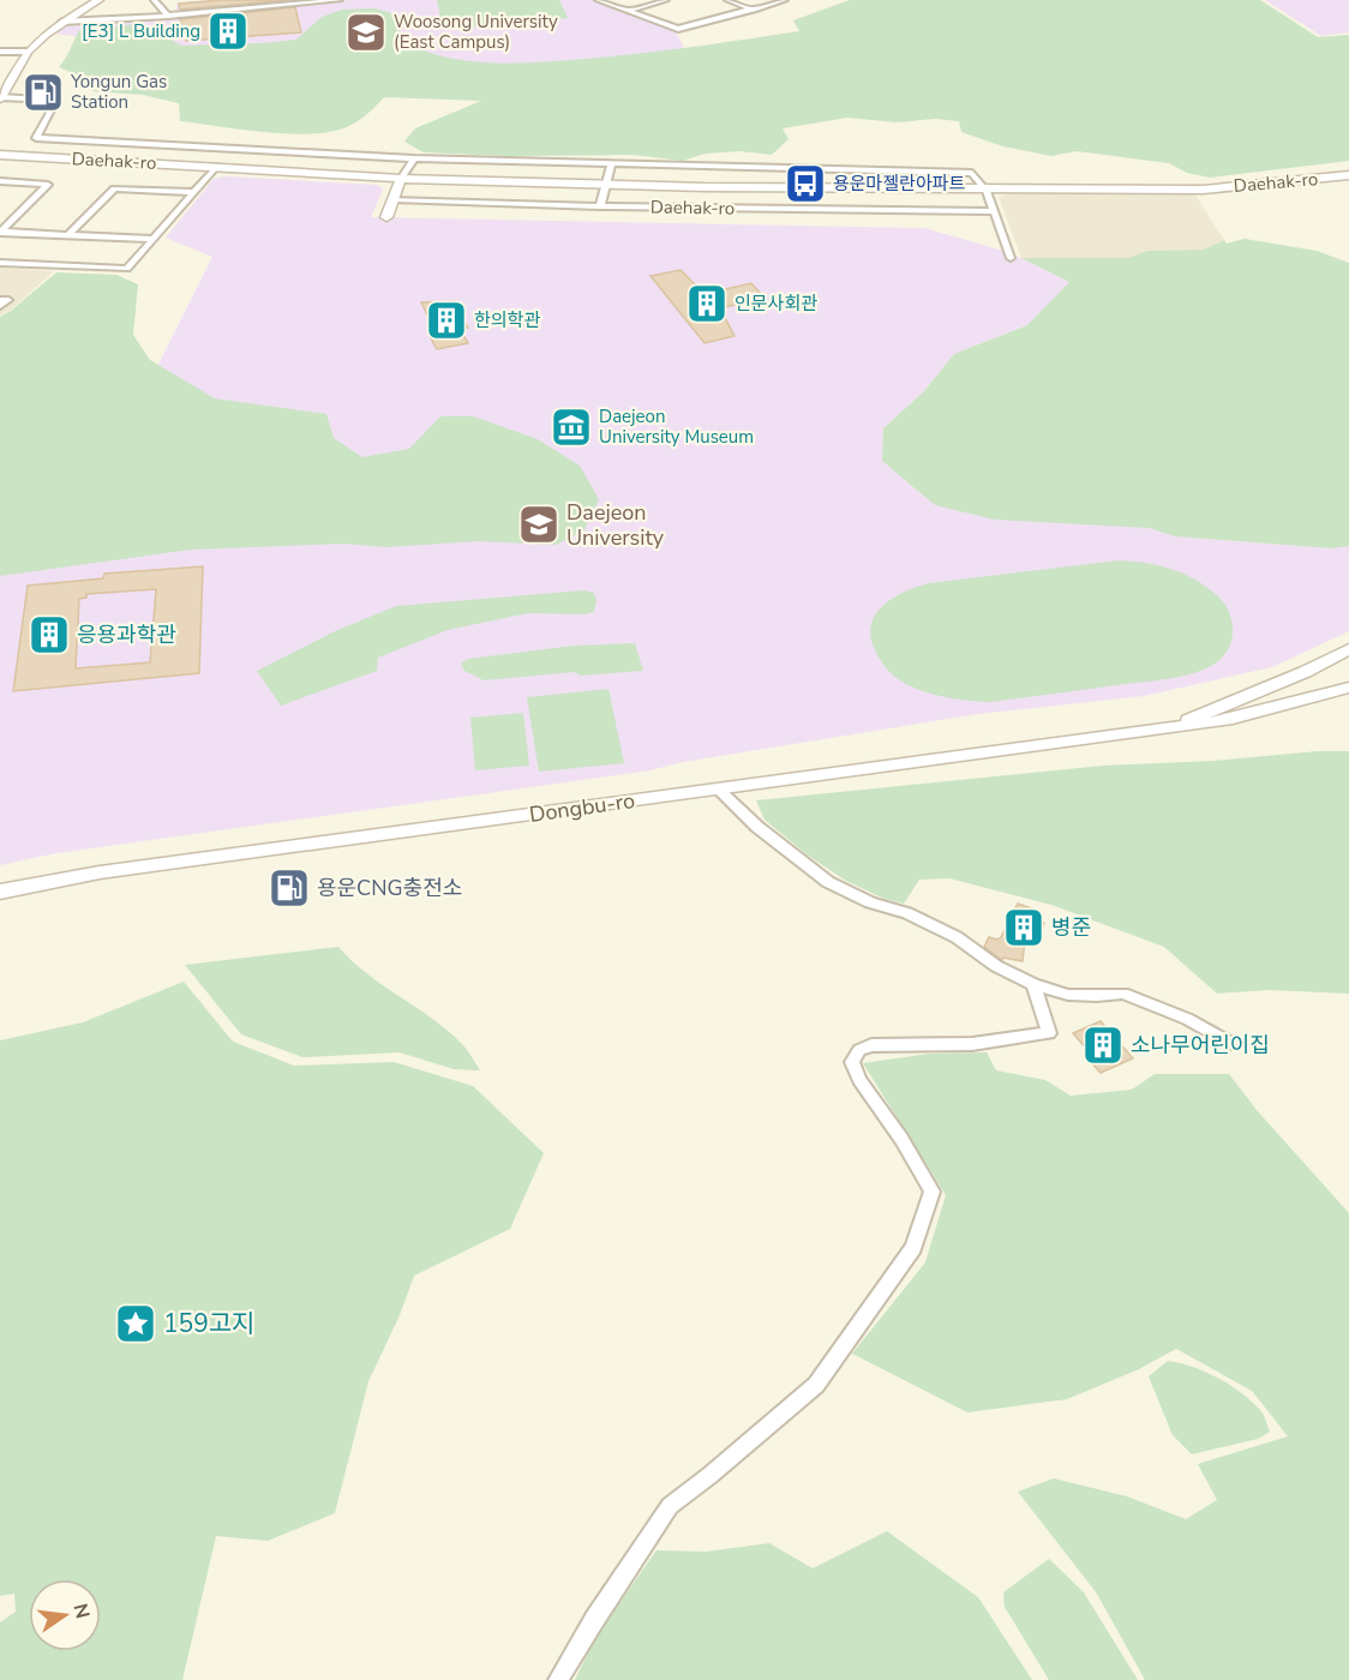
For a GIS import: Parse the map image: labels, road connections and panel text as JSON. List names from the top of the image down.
{
  "streets": {
    "main road": ["Daehak-ro", "Dongbu-ro"]
  },
  "places": {
    "building": [
      "[E3] L Building",
      "인문사회관",
      "한의학관",
      "응용과학관",
      "병준",
      "소나무어린이집"
    ],
    "school or university": ["Woosong University (East Campus)", "Daejeon University"],
    "fuel station": ["Yongun Gas Station", "용운CNG충전소"],
    "bus stop": ["용운마젤란아파트"],
    "museum": ["Daejeon University Museum"],
    "place": ["159고지"]
  },
  "north": "right"
}
